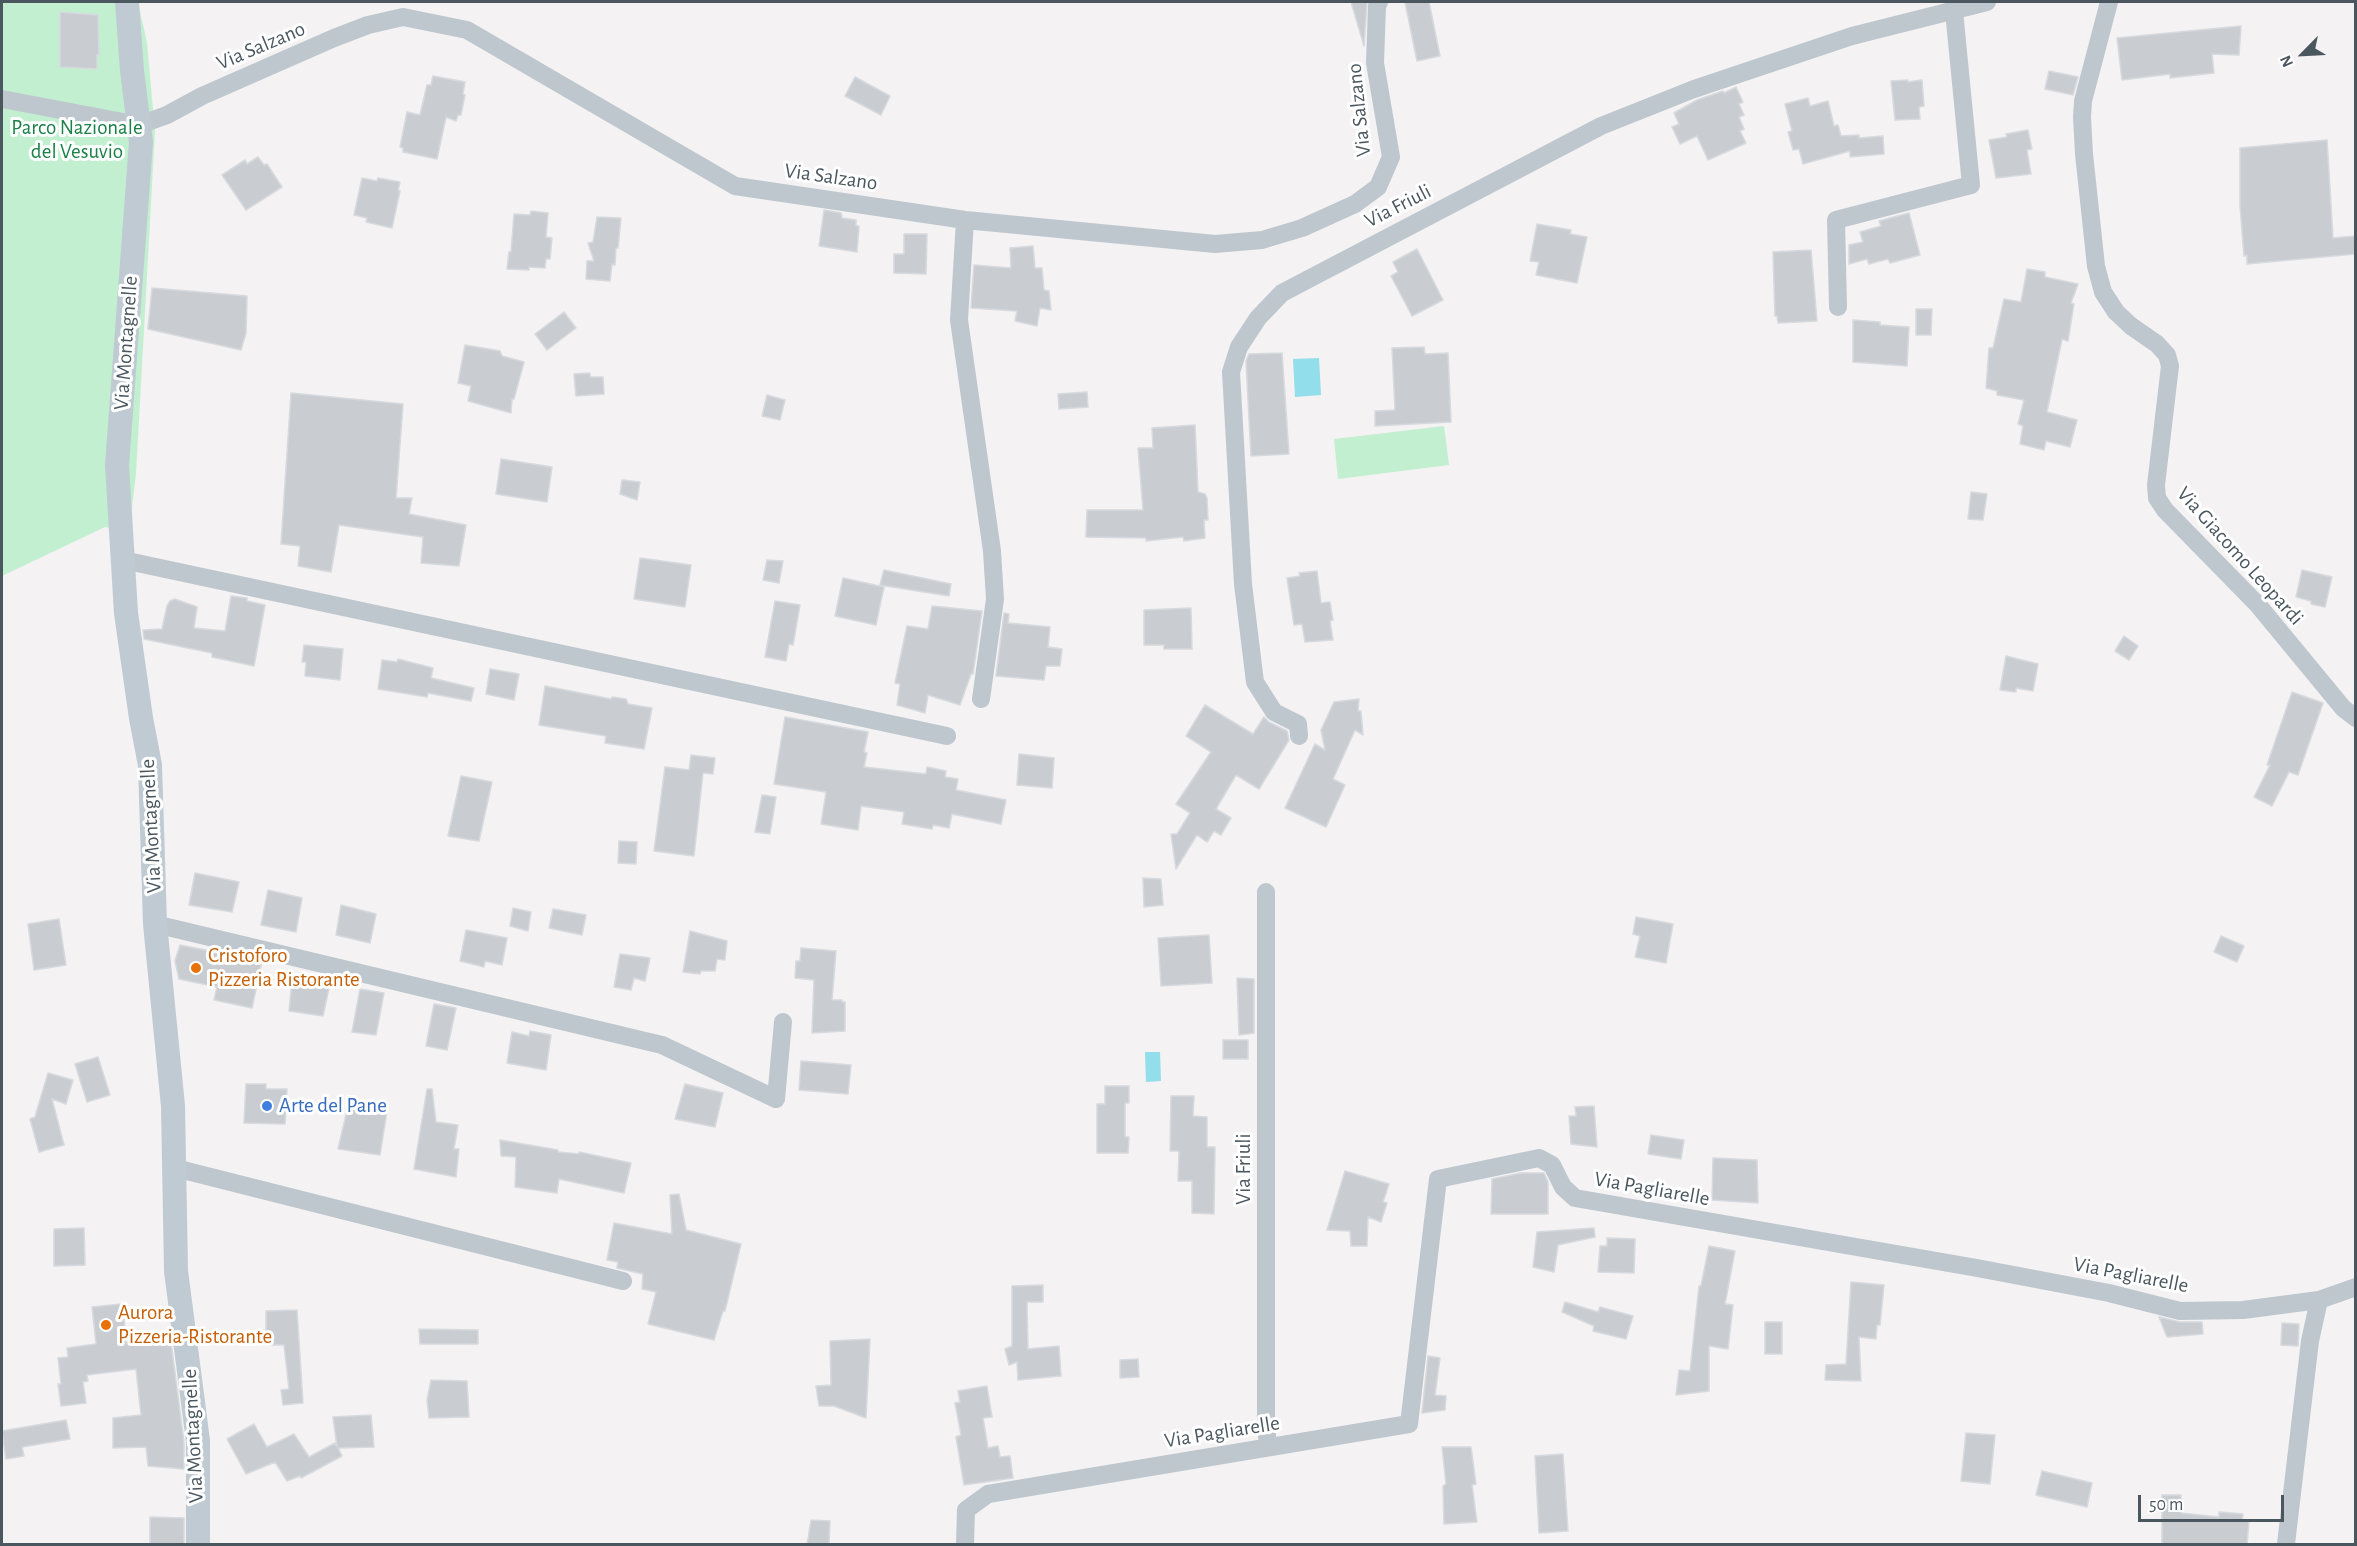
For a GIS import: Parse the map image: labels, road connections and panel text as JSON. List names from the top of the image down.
{
  "streets": {
    "street": [
      "Via Salzano",
      "Via Friuli",
      "Via Montagnelle",
      "Via Giacomo Leopardi",
      "Via Pagliarelle"
    ]
  },
  "crossings": [
    ["Via Salzano", "Via Montagnelle"],
    ["Via Friuli", "Via Pagliarelle"]
  ],
  "parks": ["Parco Nazionale del Vesuvio"],
  "places": ["Cristoforo Pizzeria Ristorante", "Arte del Pane", "Aurora Pizzeria-Ristorante"],
  "scale_bar": "50 m",
  "north": "bottom left"
}
